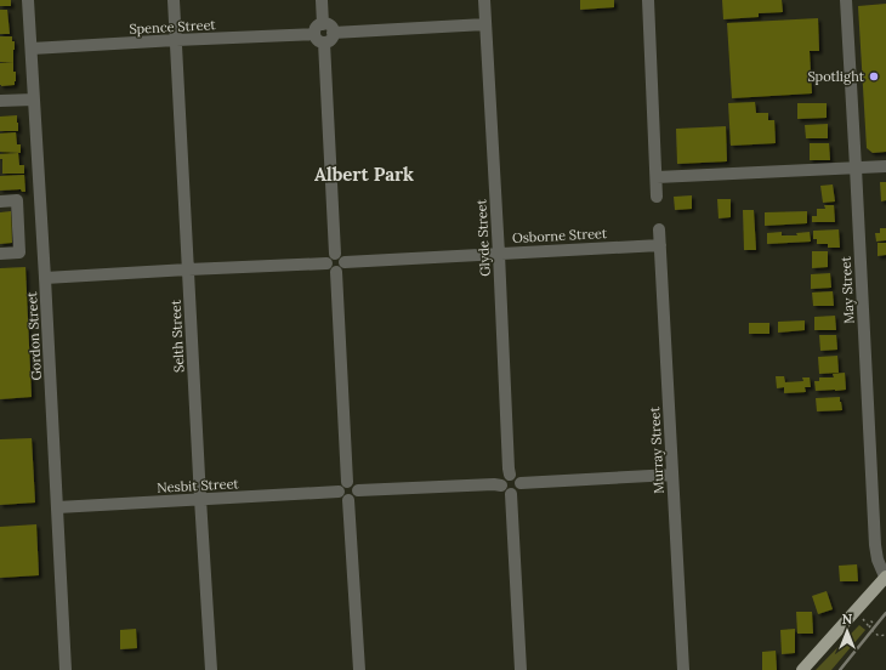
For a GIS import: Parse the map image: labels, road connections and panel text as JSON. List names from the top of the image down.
{
  "streets": {
    "street": [
      "Spence Street",
      "Osborne Street",
      "Glyde Street",
      "May Street",
      "Gordon Street",
      "Selth Street",
      "Murray Street",
      "Nesbit Street"
    ]
  },
  "crossings": [
    ["Spence Street", "Gordon Street"],
    ["Spence Street", "Selth Street"],
    ["Osborne Street", "Glyde Street"],
    ["Osborne Street", "Murray Street"],
    ["Gordon Street", "Nesbit Street"],
    ["Selth Street", "Nesbit Street"]
  ],
  "districts": ["Albert Park"],
  "places": ["Spotlight"],
  "north": "top"
}
